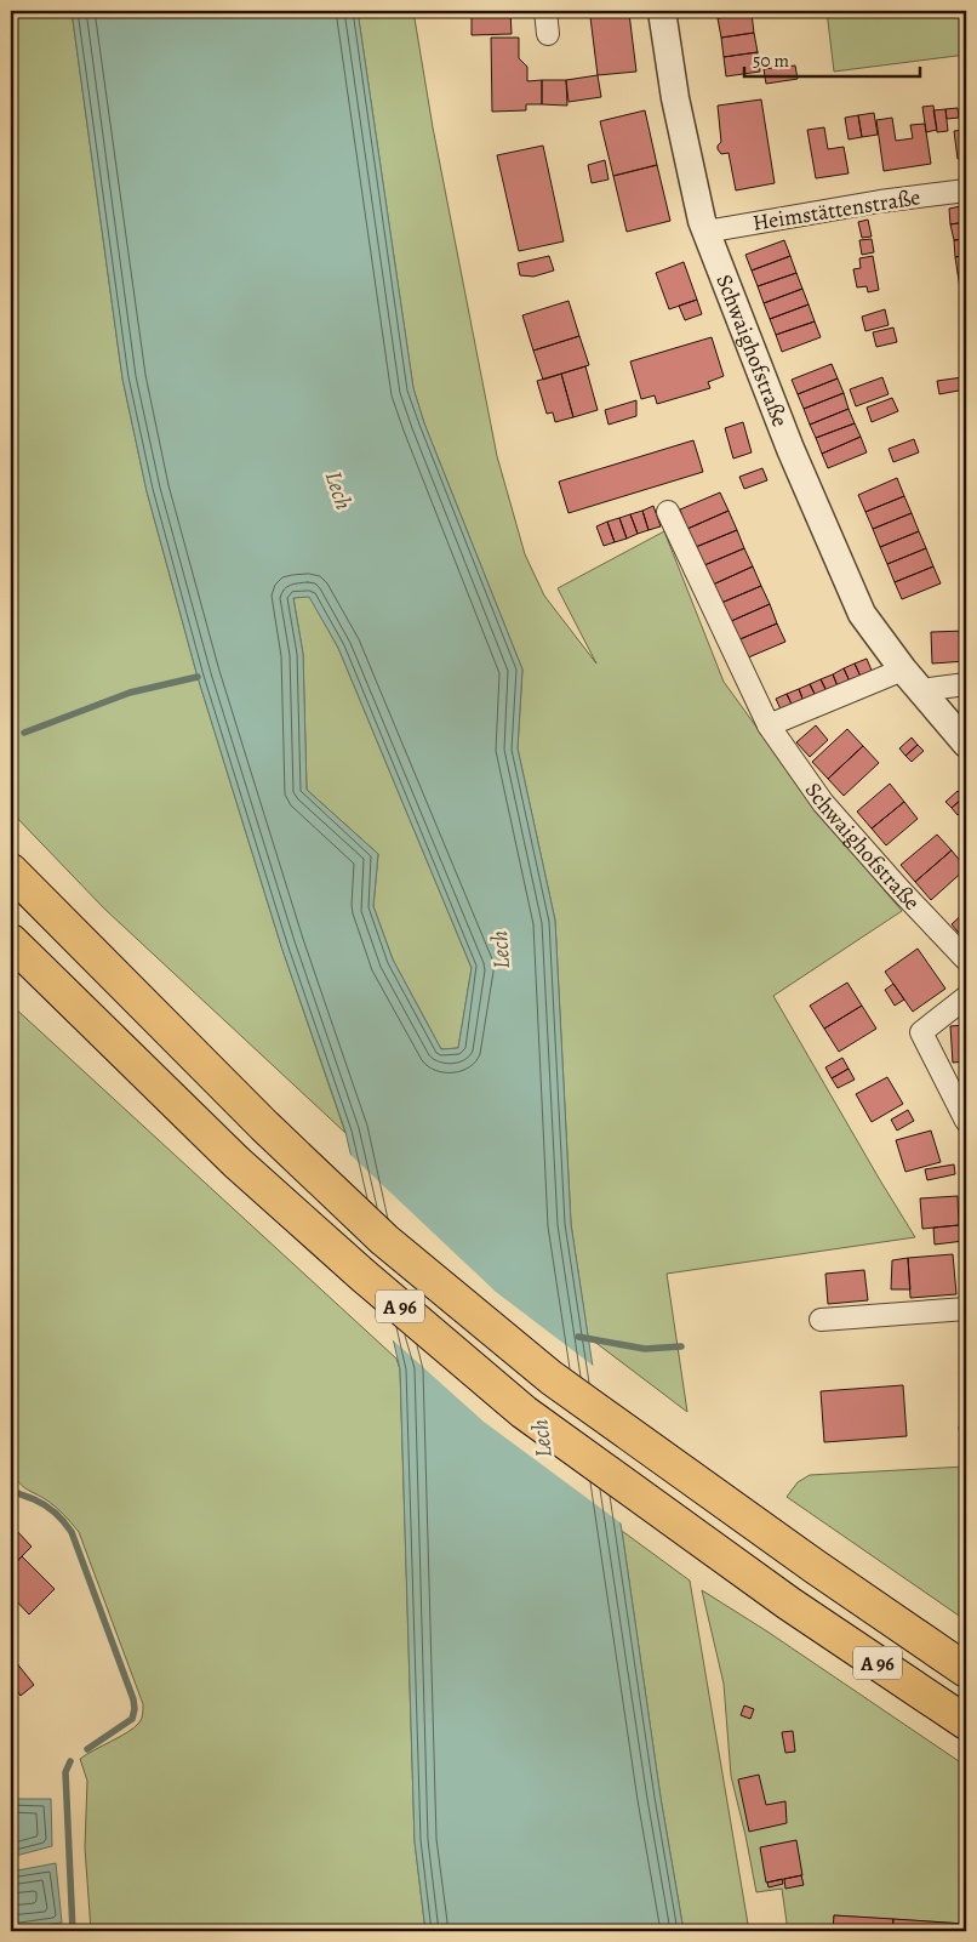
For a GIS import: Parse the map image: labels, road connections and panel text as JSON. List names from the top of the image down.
{
  "streets": {
    "highway": ["A 96"],
    "street": ["Heimstättenstraße", "Schwaighofstraße"]
  },
  "crossings": [
    ["Heimstättenstraße", "Schwaighofstraße"]
  ],
  "water": ["Lech"],
  "scale_bar": "50 m"
}
